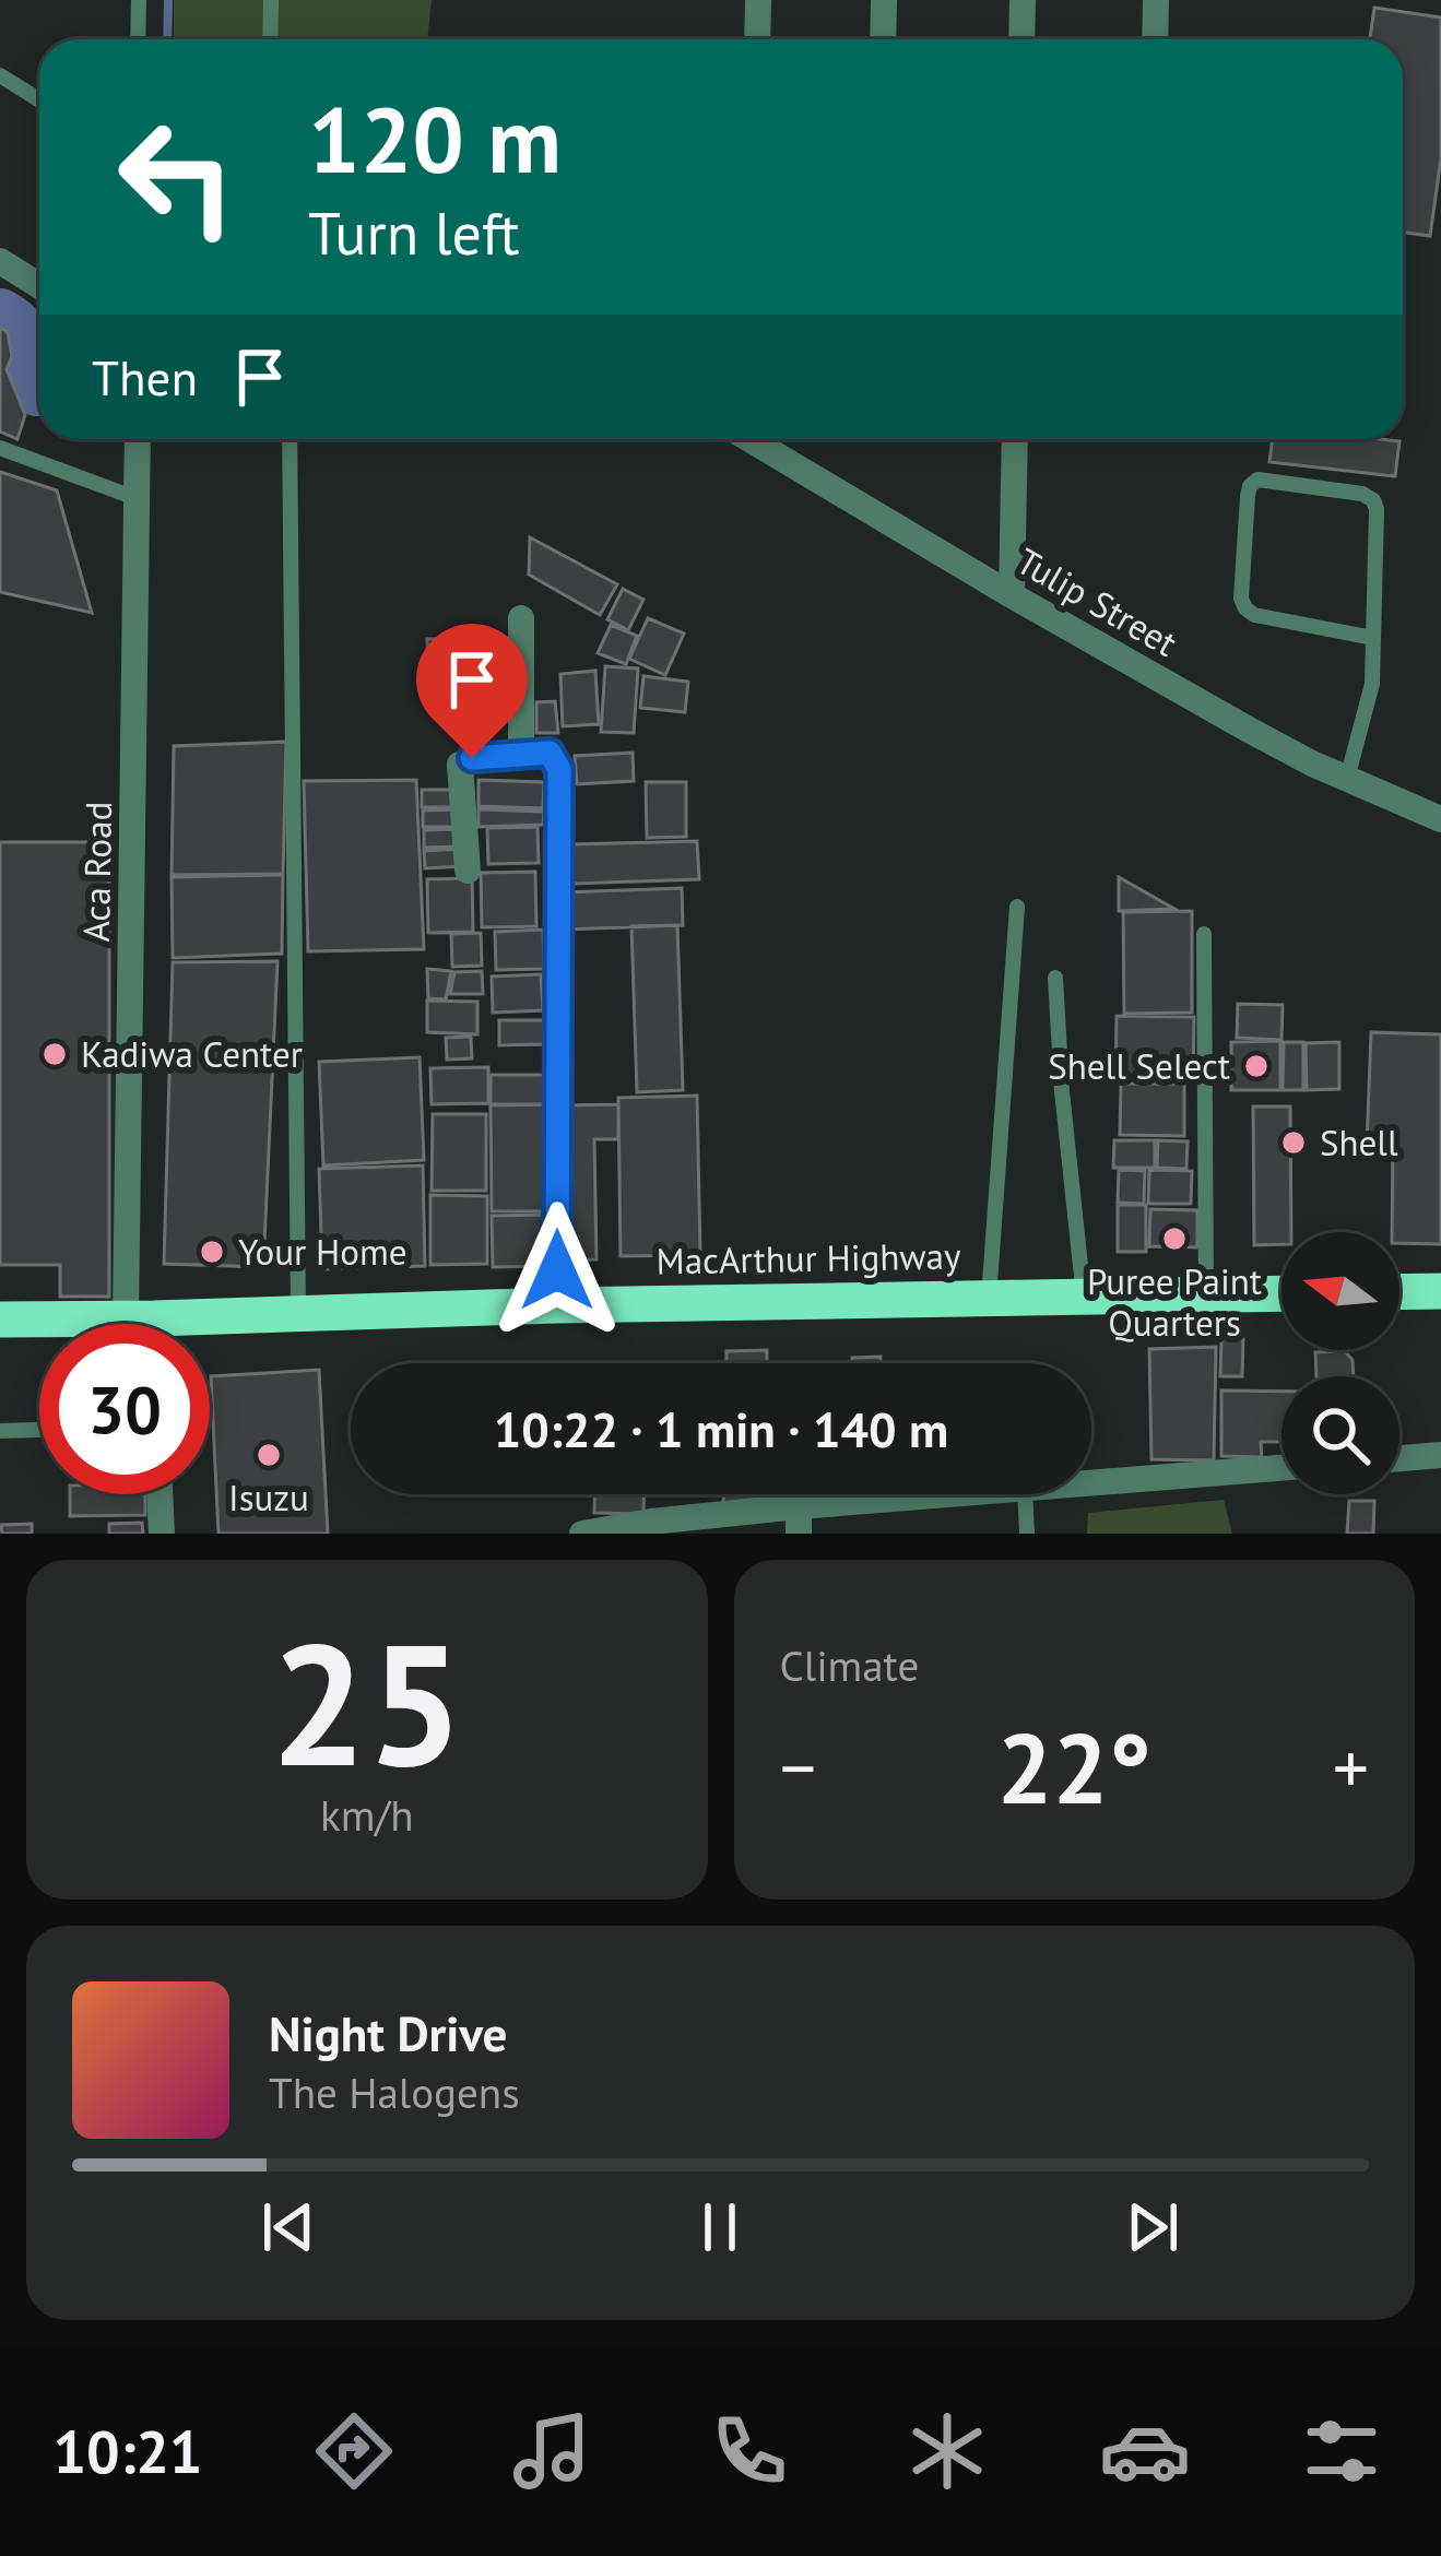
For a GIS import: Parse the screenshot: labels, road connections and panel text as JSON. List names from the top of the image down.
{
  "streets": {
    "highway": ["MacArthur Highway"],
    "street": ["Tulip Street", "Aca Road"]
  },
  "places": [
    "Kadiwa Center",
    "Shell Select",
    "Shell",
    "Puree Paint Quarters",
    "Your Home",
    "Isuzu"
  ],
  "north": "left",
  "page": {
    "turn": ["120 m", "Turn left"],
    "then": "Then",
    "limit": "30",
    "trip": "10:22 · 1 min · 140 m",
    "tile": [
      ["25", "km/h"],
      "Climate"
    ],
    "heat": ["−", "22°", "+"],
    "song": ["Night Drive", "The Halogens"],
    "tabs": "10:21"
  }
}
